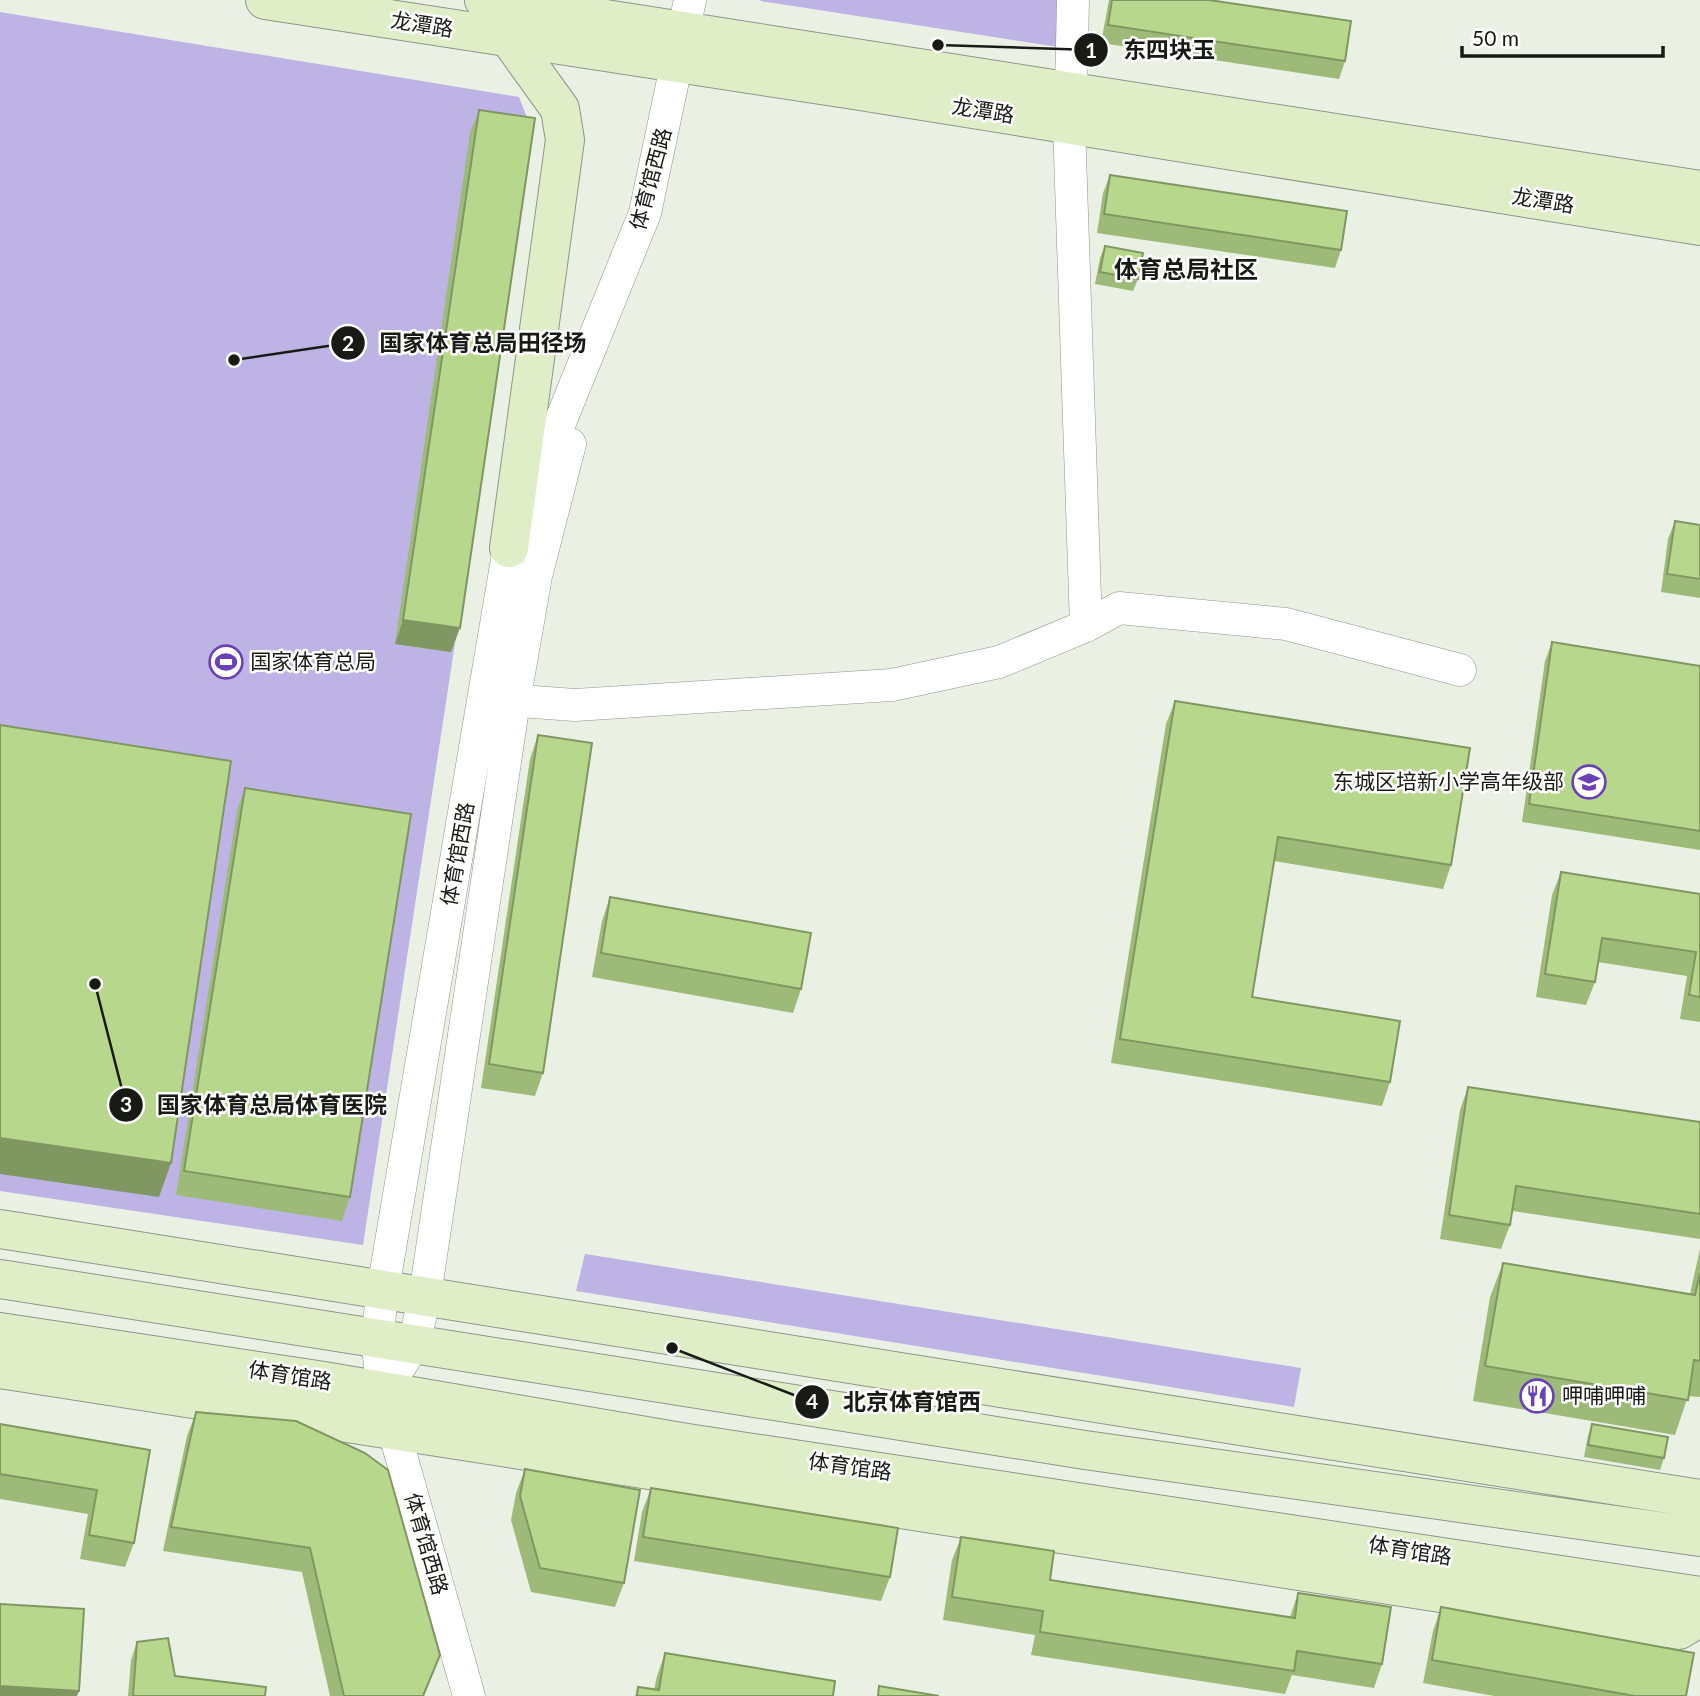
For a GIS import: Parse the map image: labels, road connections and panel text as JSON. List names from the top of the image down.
{
  "streets": {
    "street": ["龙潭路", "体育馆西路", "体育馆路"]
  },
  "crossings": [
    ["龙潭路", "体育馆西路"],
    ["体育馆西路", "体育馆路"]
  ],
  "districts": ["体育总局社区"],
  "places": {
    "other": [
      "东四块玉",
      "国家体育总局田径场",
      "国家体育总局体育医院",
      "北京体育馆西"
    ],
    "sports": ["国家体育总局"],
    "school or university": ["东城区培新小学高年级部"],
    "restaurant": ["呷哺呷哺"]
  },
  "scale_bar": "50 m"
}
